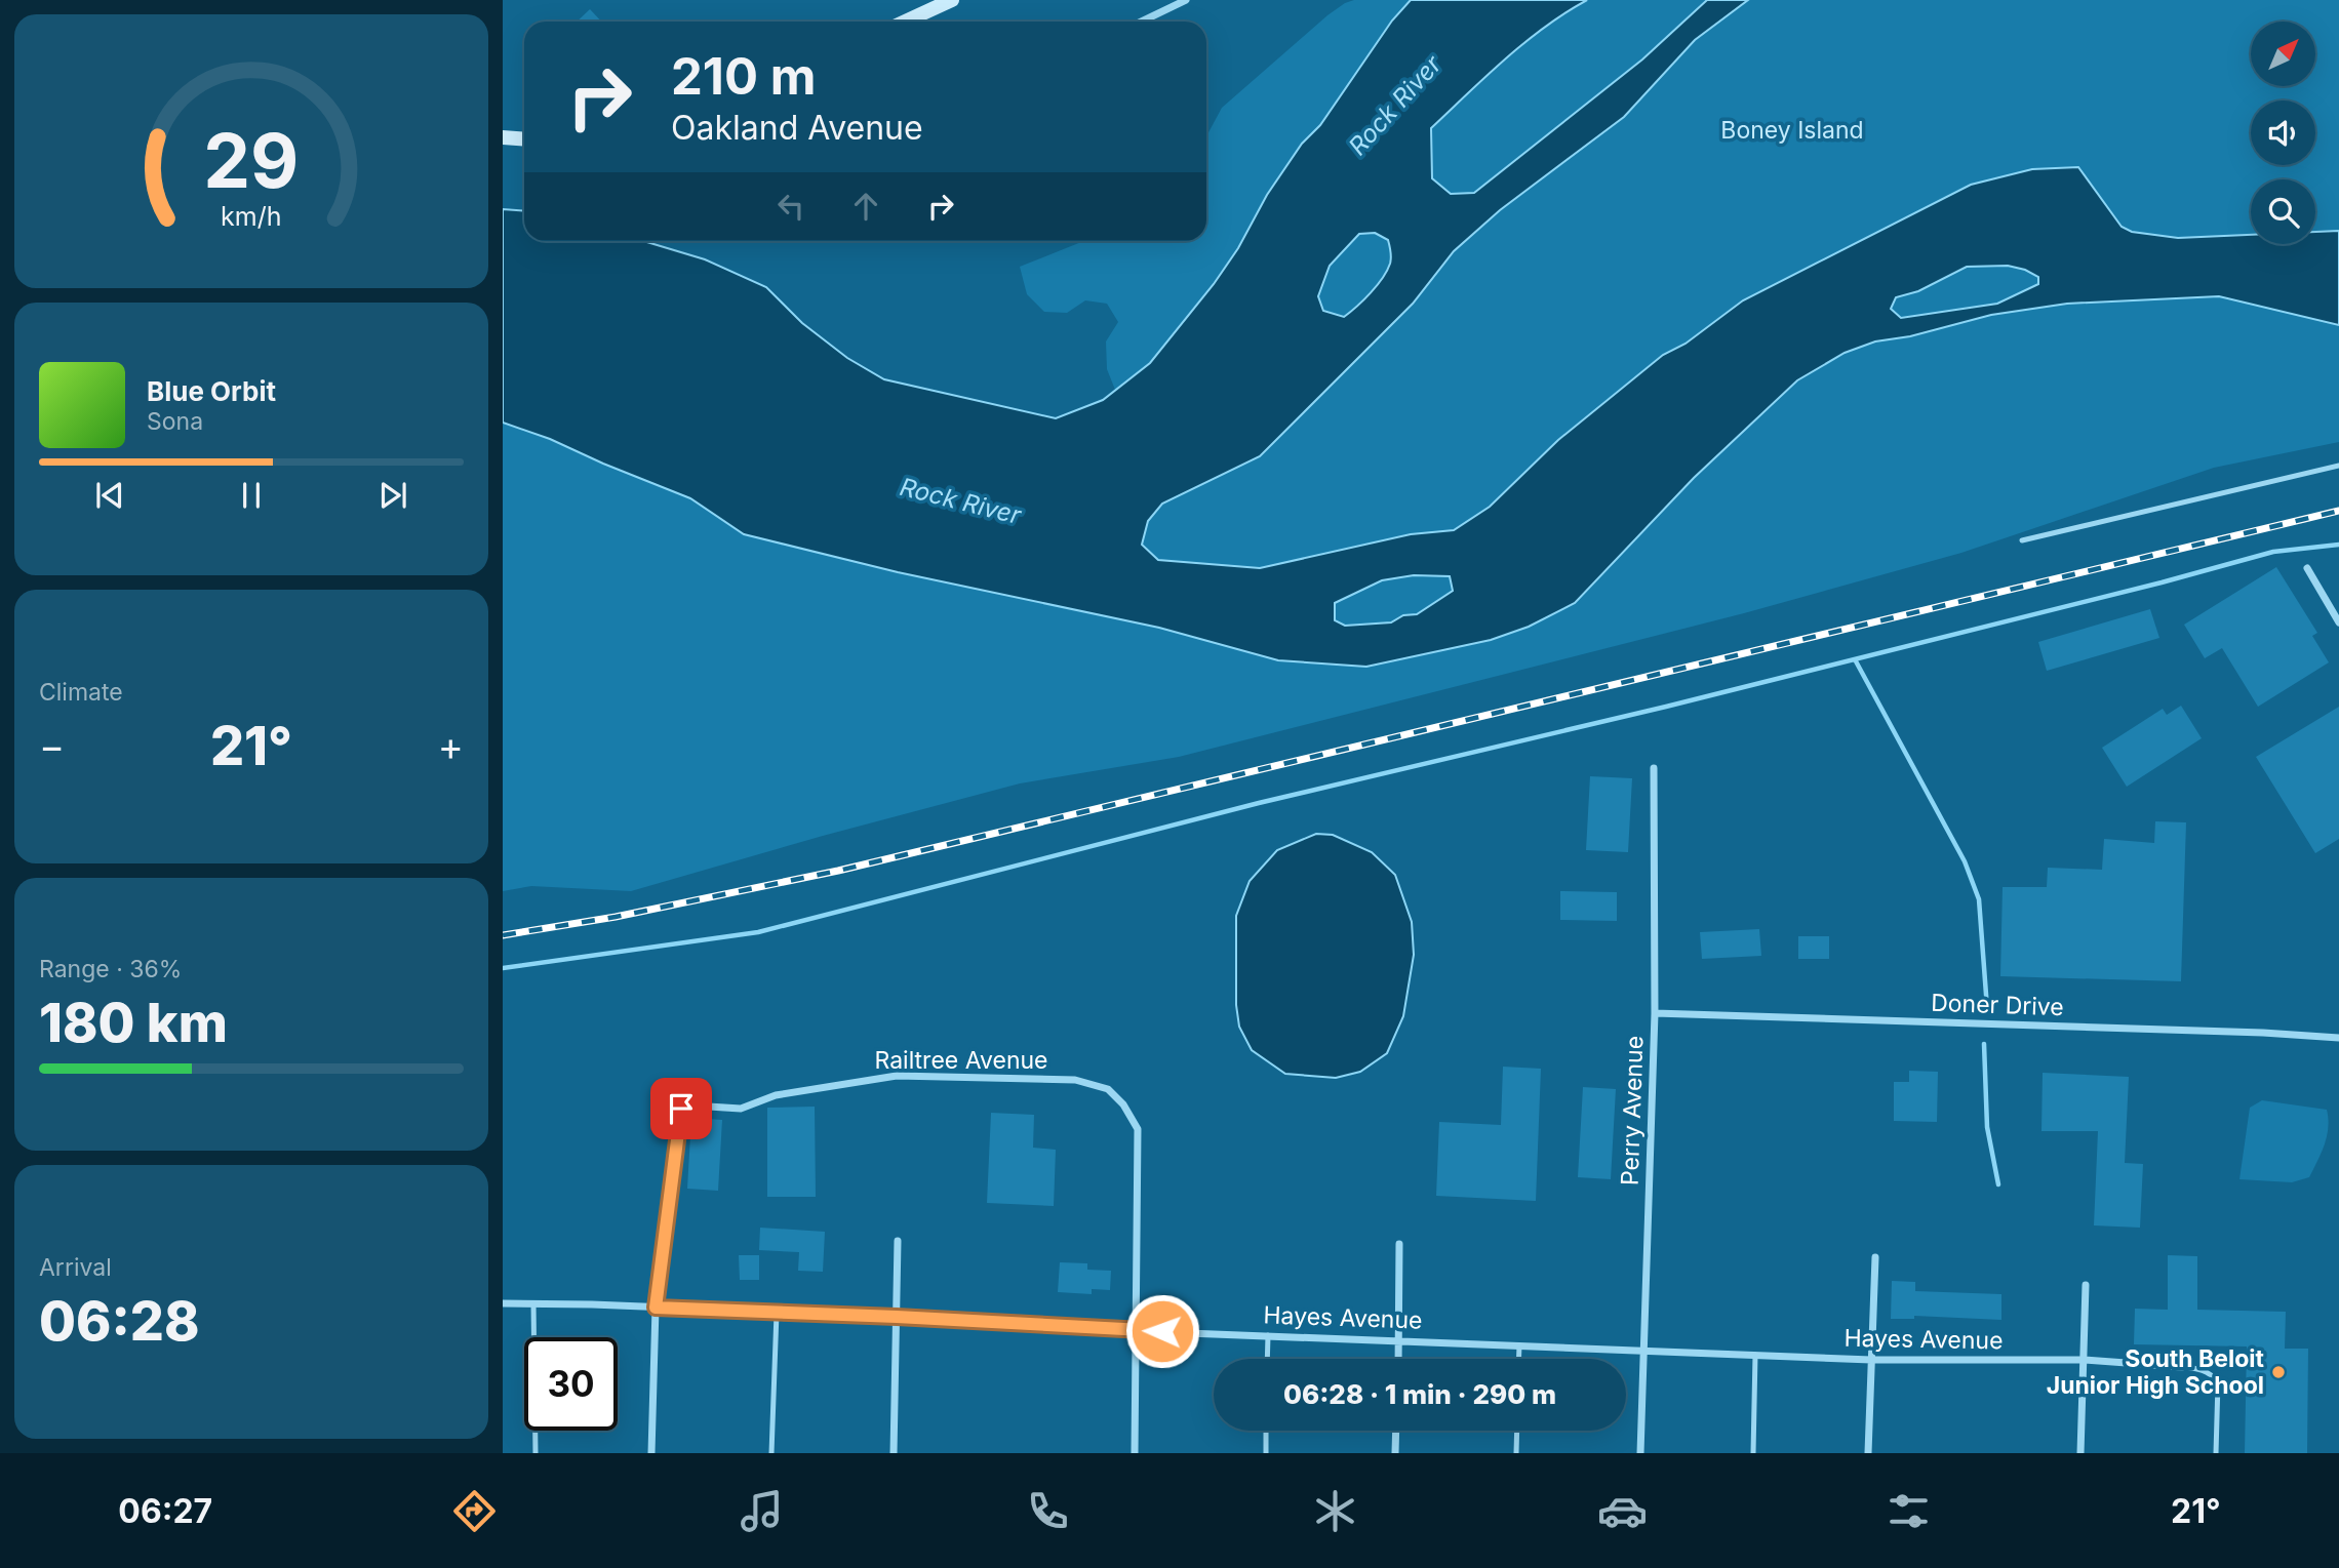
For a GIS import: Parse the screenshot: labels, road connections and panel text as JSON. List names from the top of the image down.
{
  "streets": {
    "street": [
      "Doner Drive",
      "Railtree Avenue",
      "Perry Avenue",
      "Hayes Avenue"
    ]
  },
  "crossings": [
    ["Doner Drive", "Perry Avenue"],
    ["Railtree Avenue", "Hayes Avenue"],
    ["Perry Avenue", "Hayes Avenue"]
  ],
  "water": ["Rock River"],
  "parks": ["Boney Island"],
  "places": ["South Beloit Junior High School"],
  "north": "top right",
  "page": {
    "turn": ["210 m", "Oakland Avenue"],
    "song": ["Blue Orbit", "Sona"],
    "tile": [
      "Climate",
      ["Range · 36%", "180 km"],
      ["Arrival", "06:28"]
    ],
    "heat": ["−", "21°", "+"],
    "limit": "30",
    "trip": "06:28 · 1 min · 290 m",
    "tabs": ["06:27", "21°"],
    "gauge": ["29", "km/h"]
  }
}
